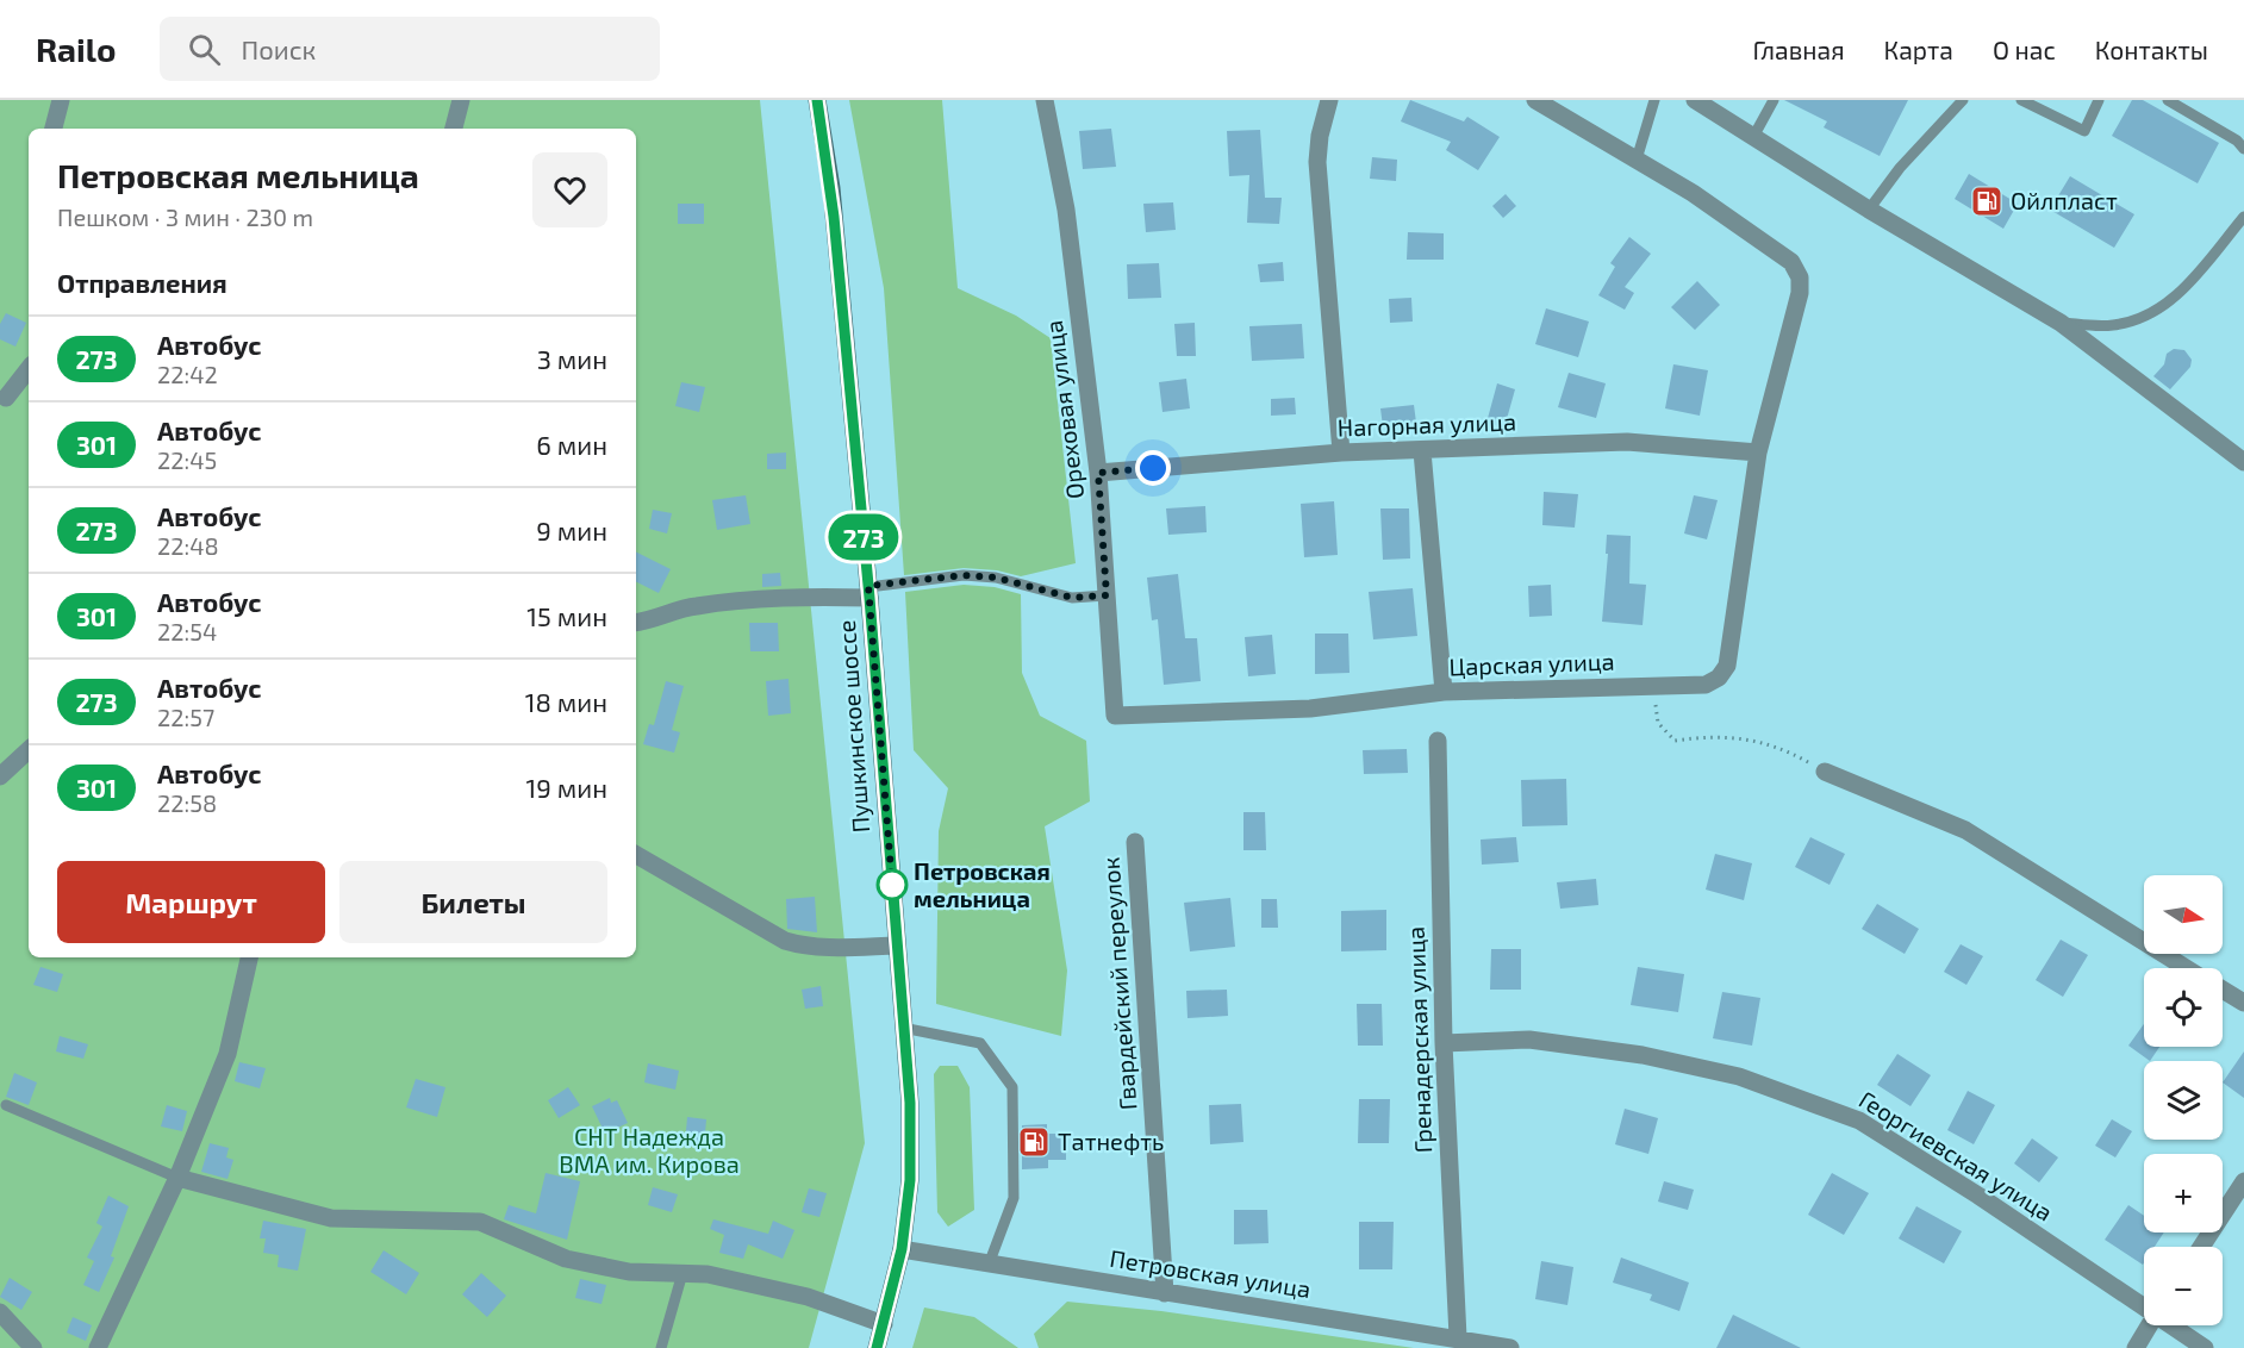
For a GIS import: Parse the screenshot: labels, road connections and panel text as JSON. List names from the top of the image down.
{
  "streets": {
    "main road": ["Пушкинское шоссе"],
    "street": [
      "Ореховая улица",
      "Нагорная улица",
      "Царская улица",
      "Гвардейский переулок",
      "Гренадерская улица",
      "Георгиевская улица",
      "Петровская улица"
    ]
  },
  "crossings": [
    ["Ореховая улица", "Нагорная улица"],
    ["Ореховая улица", "Царская улица"],
    ["Нагорная улица", "Царская улица"],
    ["Пушкинское шоссе", "Петровская улица"],
    ["Гвардейский переулок", "Петровская улица"],
    ["Гренадерская улица", "Георгиевская улица"],
    ["Гренадерская улица", "Петровская улица"]
  ],
  "parks": ["СНТ Надежда ВМА им. Кирова"],
  "places": {
    "fuel station": ["Ойлпласт", "Татнефть"],
    "other": ["Петровская мельница"]
  },
  "lines": ["bus line 273"],
  "north": "right",
  "page": {
    "header": "Railo",
    "search": "Поиск",
    "nav": [
      "Главная",
      "Карта",
      "О нас",
      "Контакты"
    ],
    "on_map": "273",
    "heading": [
      ["Петровская мельница", "Пешком · 3 мин · 230 m"],
      "Отправления"
    ],
    "list": [
      {
        "mark": "273",
        "name": "Автобус",
        "note": "22:42",
        "value": "3 мин"
      },
      {
        "mark": "301",
        "name": "Автобус",
        "note": "22:45",
        "value": "6 мин"
      },
      {
        "mark": "273",
        "name": "Автобус",
        "note": "22:48",
        "value": "9 мин"
      },
      {
        "mark": "301",
        "name": "Автобус",
        "note": "22:54",
        "value": "15 мин"
      },
      {
        "mark": "273",
        "name": "Автобус",
        "note": "22:57",
        "value": "18 мин"
      },
      {
        "mark": "301",
        "name": "Автобус",
        "note": "22:58",
        "value": "19 мин"
      }
    ],
    "buttons": ["Маршрут", "Билеты"],
    "map_buttons": ["+", "−"]
  }
}
